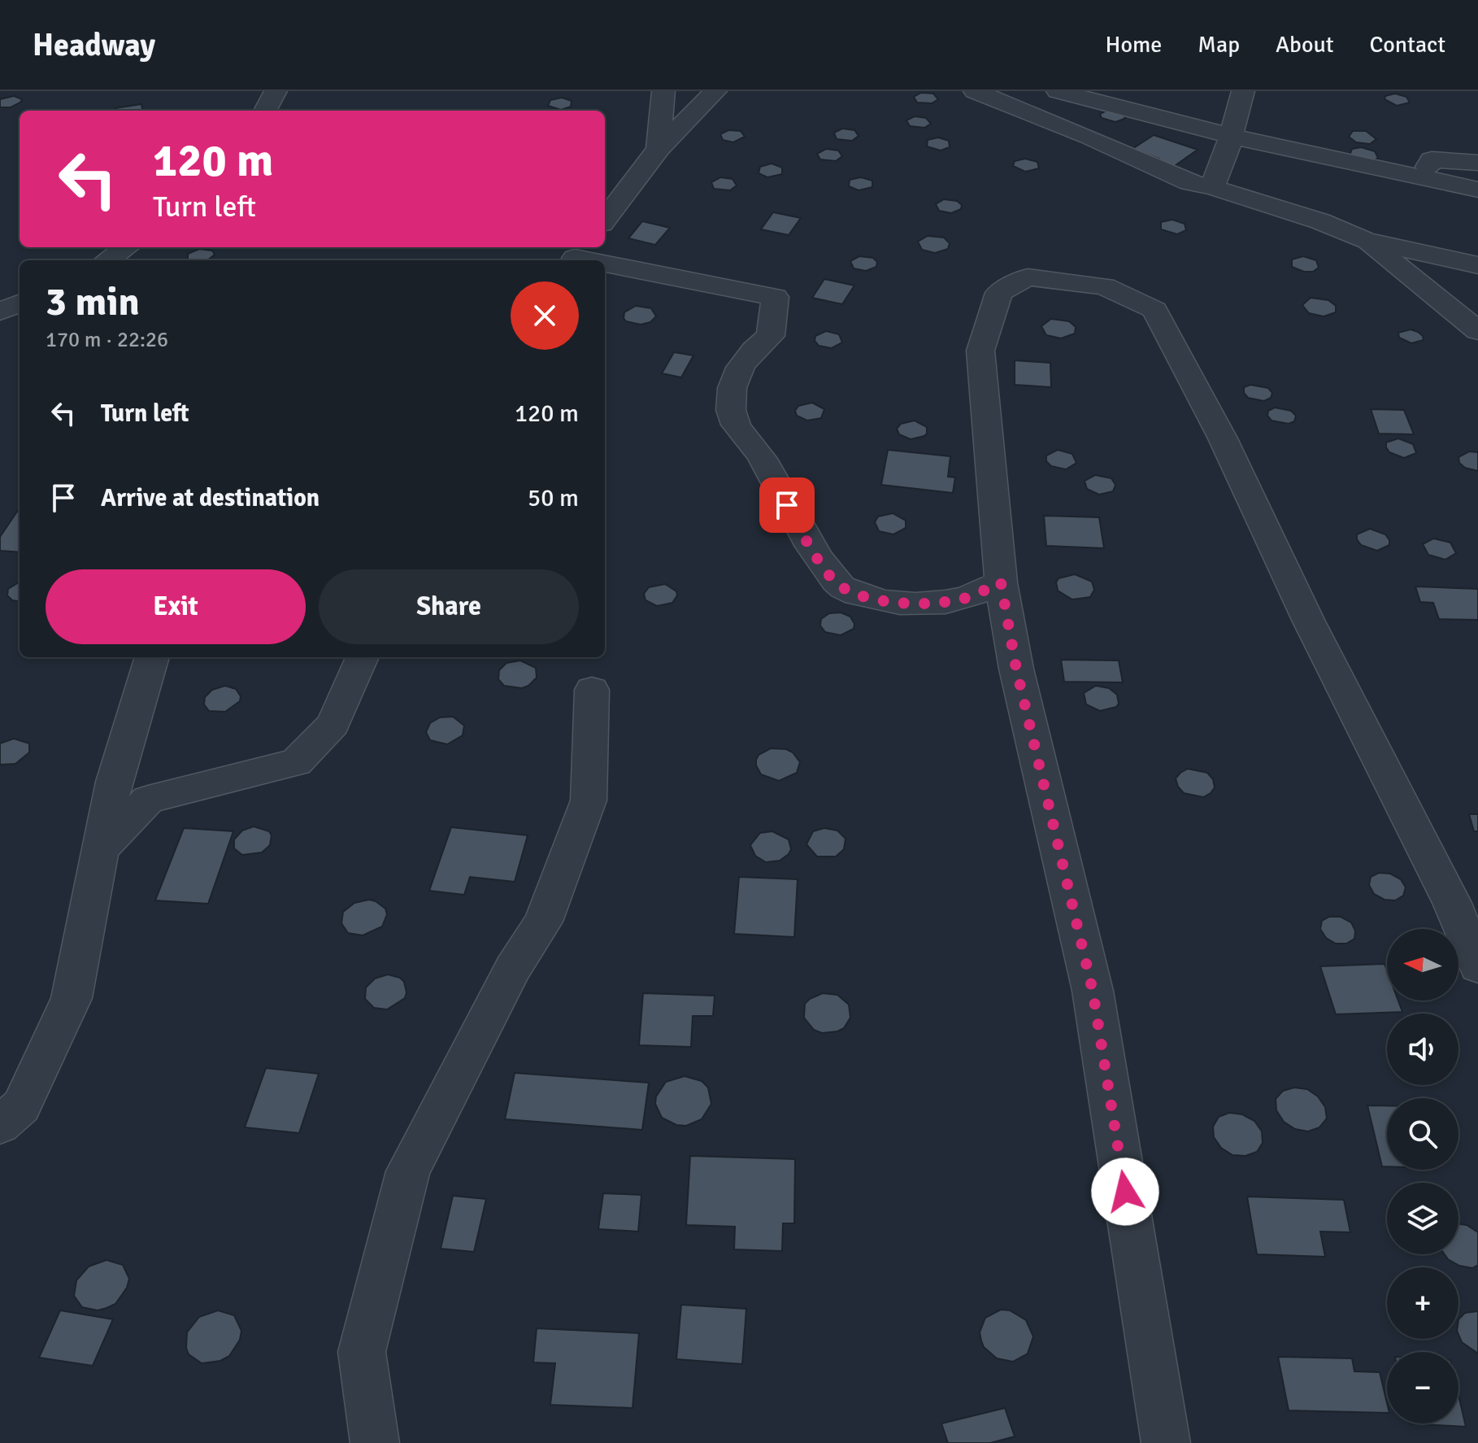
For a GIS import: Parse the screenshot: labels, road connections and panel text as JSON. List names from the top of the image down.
{
  "north": "left",
  "page": {
    "header": "Headway",
    "nav": [
      "Home",
      "Map",
      "About",
      "Contact"
    ],
    "turn": ["120 m", "Turn left"],
    "heading": ["3 min", "170 m · 22:26"],
    "list": [
      {
        "name": "Turn left",
        "value": "120 m"
      },
      {
        "name": "Arrive at destination",
        "value": "50 m"
      }
    ],
    "buttons": ["Exit", "Share"],
    "map_buttons": ["+", "−"]
  }
}
